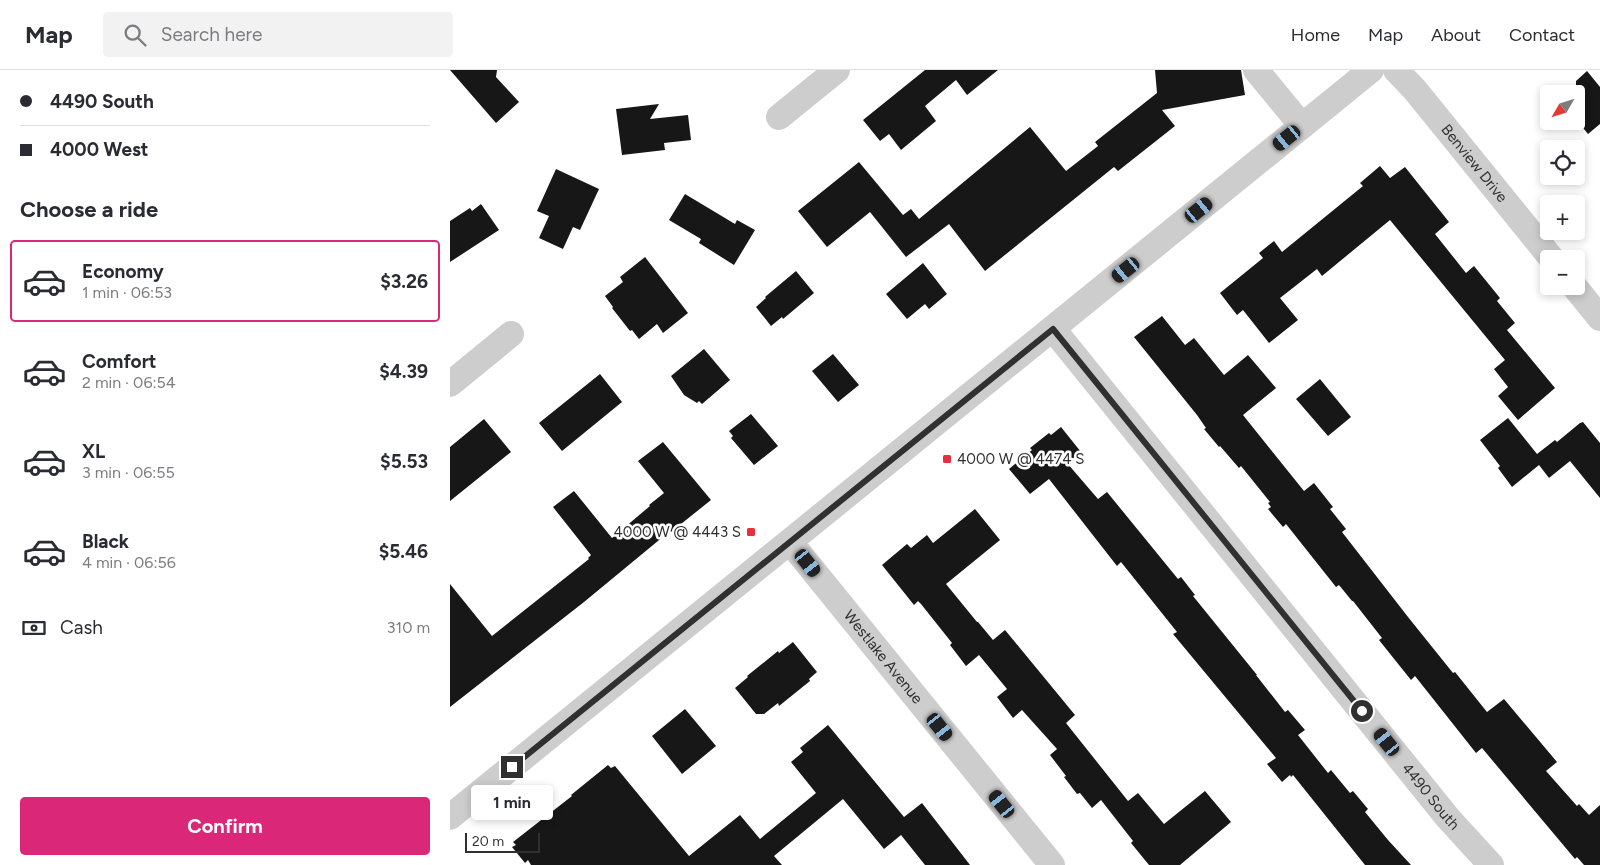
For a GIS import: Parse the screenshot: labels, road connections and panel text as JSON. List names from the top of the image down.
{
  "streets": {
    "street": ["Benview Drive", "Westlake Avenue", "4490 South"]
  },
  "places": {
    "transit": ["4000 W @ 4474 S", "4000 W @ 4443 S"]
  },
  "scale_bar": "20 m",
  "north": "bottom left",
  "page": {
    "header": "Map",
    "search": "Search here",
    "nav": [
      "Home",
      "Map",
      "About",
      "Contact"
    ],
    "banner": ["4490 South", "4000 West"],
    "map_buttons": ["+", "−"],
    "heading": "Choose a ride",
    "list": [
      {
        "name": "Economy",
        "note": "1 min · 06:53",
        "value": "$3.26"
      },
      {
        "name": "Comfort",
        "note": "2 min · 06:54",
        "value": "$4.39"
      },
      {
        "name": "XL",
        "note": "3 min · 06:55",
        "value": "$5.53"
      },
      {
        "name": "Black",
        "note": "4 min · 06:56",
        "value": "$5.46"
      }
    ],
    "pay": ["Cash", "310 m"],
    "bubble": "1 min",
    "buttons": "Confirm",
    "scale": "20 m"
  }
}
